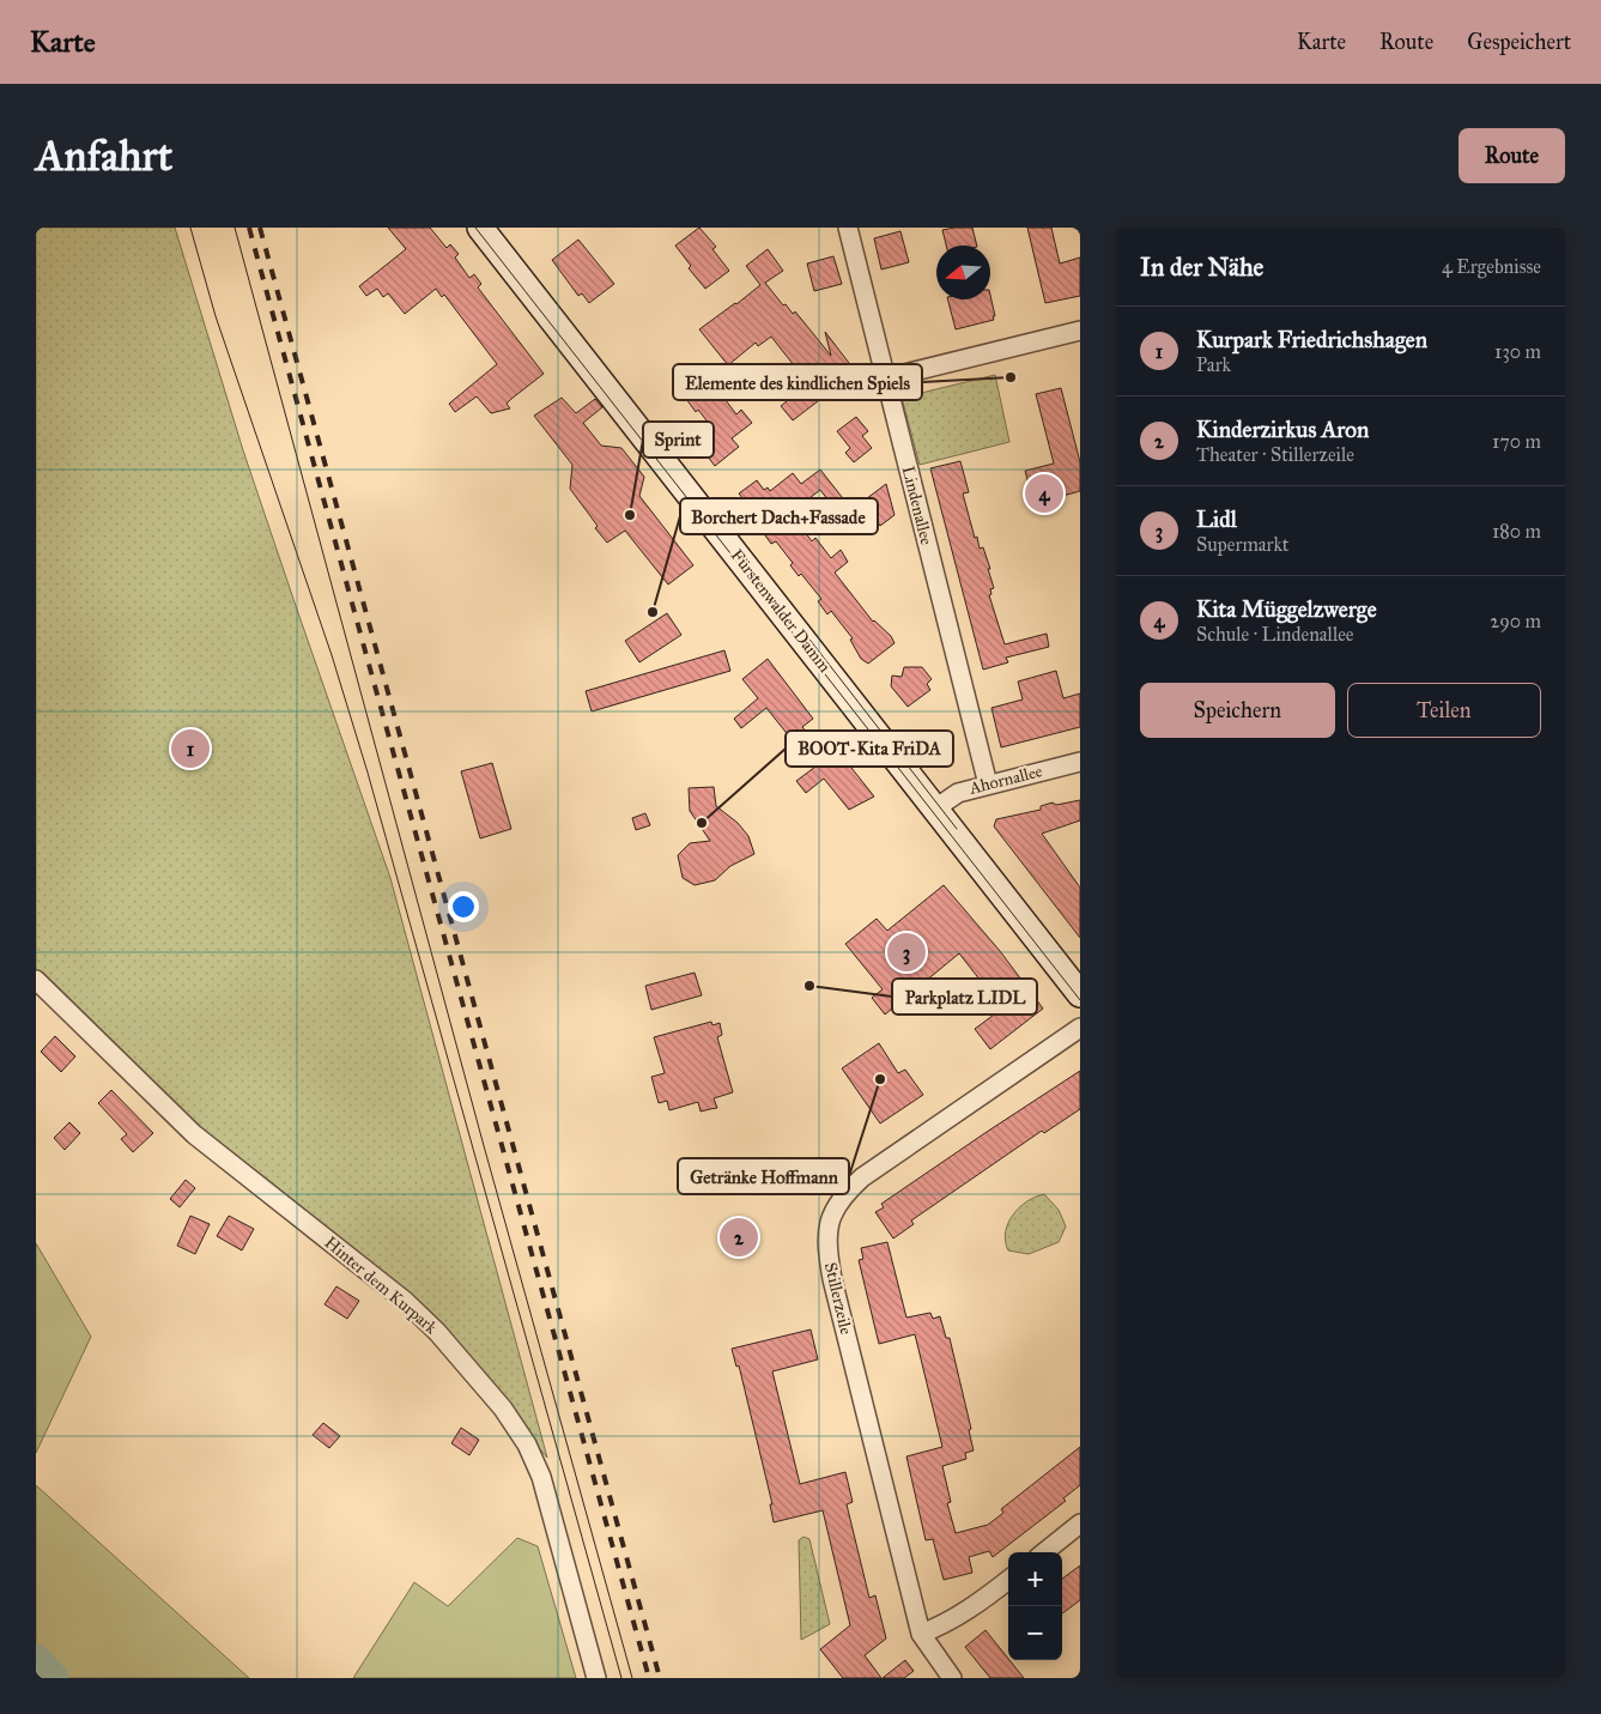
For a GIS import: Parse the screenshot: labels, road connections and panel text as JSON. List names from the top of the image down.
{
  "streets": {
    "main road": ["Fürstenwalder Damm"],
    "street": [
      "Lindenallee",
      "Ahornallee",
      "Hinter dem Kurpark",
      "Stillerzeile"
    ]
  },
  "crossings": [
    ["Lindenallee", "Ahornallee"],
    ["Fürstenwalder Damm", "Ahornallee"]
  ],
  "places": [
    "Elemente des kindlichen Spiels",
    "Sprint",
    "Borchert Dach+Fassade",
    "BOOT-Kita FriDA",
    "Parkplatz LIDL",
    "Getränke Hoffmann"
  ],
  "north": "left",
  "page": {
    "header": "Karte",
    "nav": ["Karte", "Route", "Gespeichert"],
    "buttons": [
      "Route",
      ["Speichern", "Teilen"]
    ],
    "title": "Anfahrt",
    "heading": ["In der Nähe", "4 Ergebnisse"],
    "list": [
      {
        "mark": "1",
        "name": "Kurpark Friedrichshagen",
        "note": "Park",
        "value": "130 m"
      },
      {
        "mark": "2",
        "name": "Kinderzirkus Aron",
        "note": "Theater · Stillerzeile",
        "value": "170 m"
      },
      {
        "mark": "3",
        "name": "Lidl",
        "note": "Supermarkt",
        "value": "180 m"
      },
      {
        "mark": "4",
        "name": "Kita Müggelzwerge",
        "note": "Schule · Lindenallee",
        "value": "290 m"
      }
    ],
    "pins": [
      "4",
      "1",
      "3",
      "2"
    ],
    "map_buttons": ["+", "−"]
  }
}
